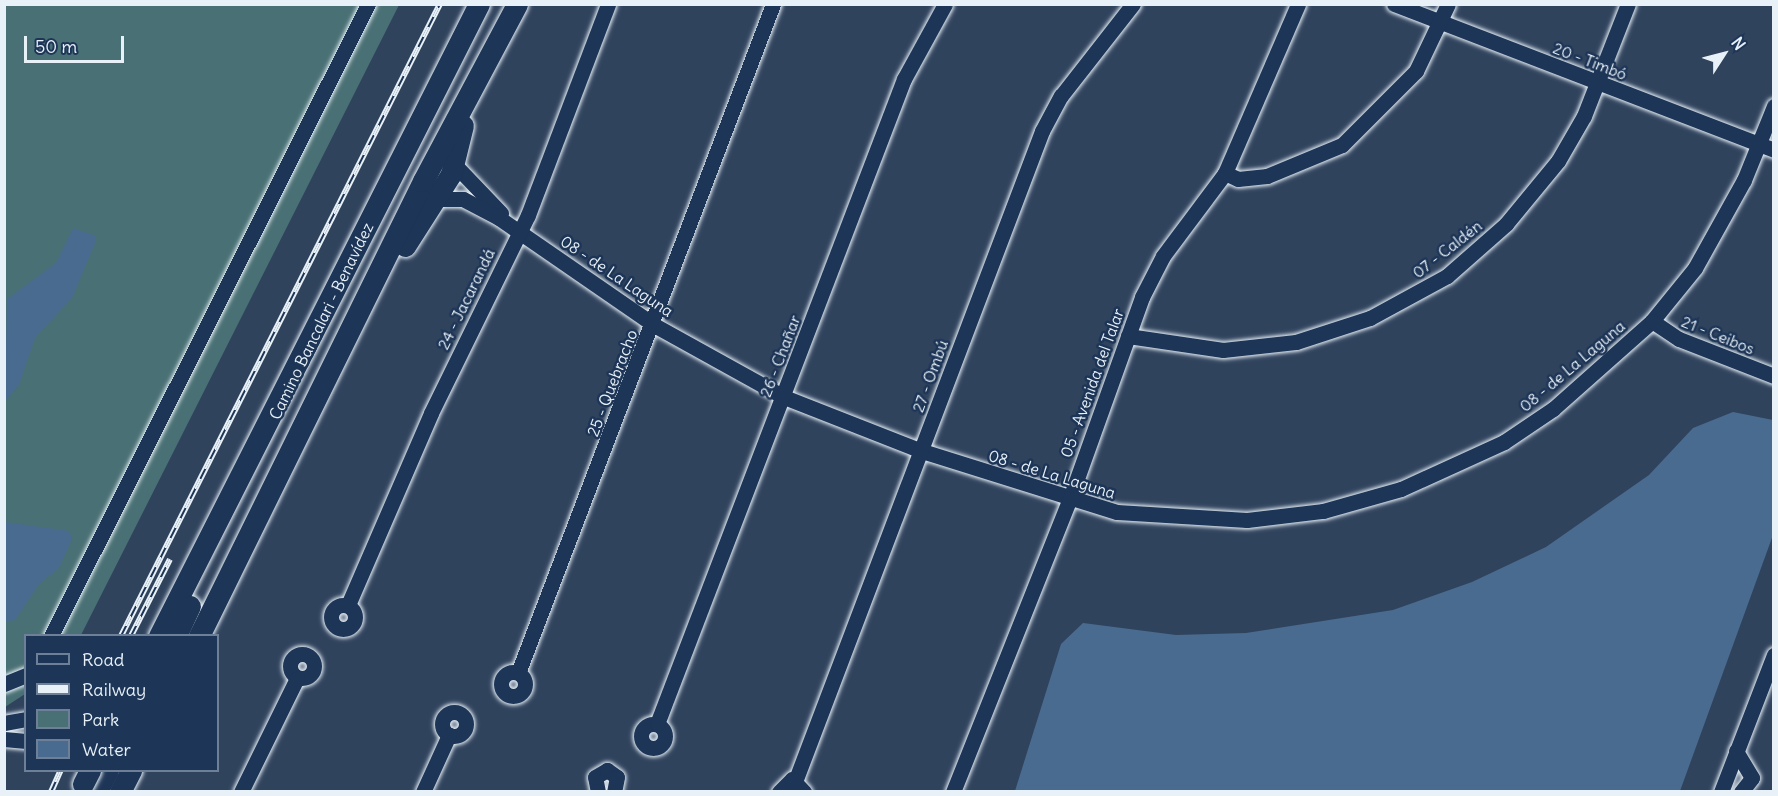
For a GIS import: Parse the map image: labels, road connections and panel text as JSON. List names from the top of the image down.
{
  "streets": {
    "main road": ["Camino Bancalari - Benavídez"],
    "street": [
      "20 - Timbó",
      "07 - Caldén",
      "08 - de La Laguna",
      "24 - Jacarandá",
      "21 - Ceibos",
      "26 - Chañar",
      "27 - Ombú",
      "25 - Quebracho",
      "05 - Avenida del Talar"
    ]
  },
  "crossings": [
    ["20 - Timbó", "07 - Caldén"],
    ["20 - Timbó", "08 - de La Laguna"],
    ["07 - Caldén", "05 - Avenida del Talar"],
    ["08 - de La Laguna", "24 - Jacarandá"],
    ["08 - de La Laguna", "21 - Ceibos"],
    ["08 - de La Laguna", "26 - Chañar"],
    ["08 - de La Laguna", "27 - Ombú"],
    ["08 - de La Laguna", "25 - Quebracho"],
    ["08 - de La Laguna", "05 - Avenida del Talar"]
  ],
  "legend": [
    "Road",
    "Railway",
    "Park",
    "Water"
  ],
  "scale_bar": "50 m",
  "north": "top right"
}
